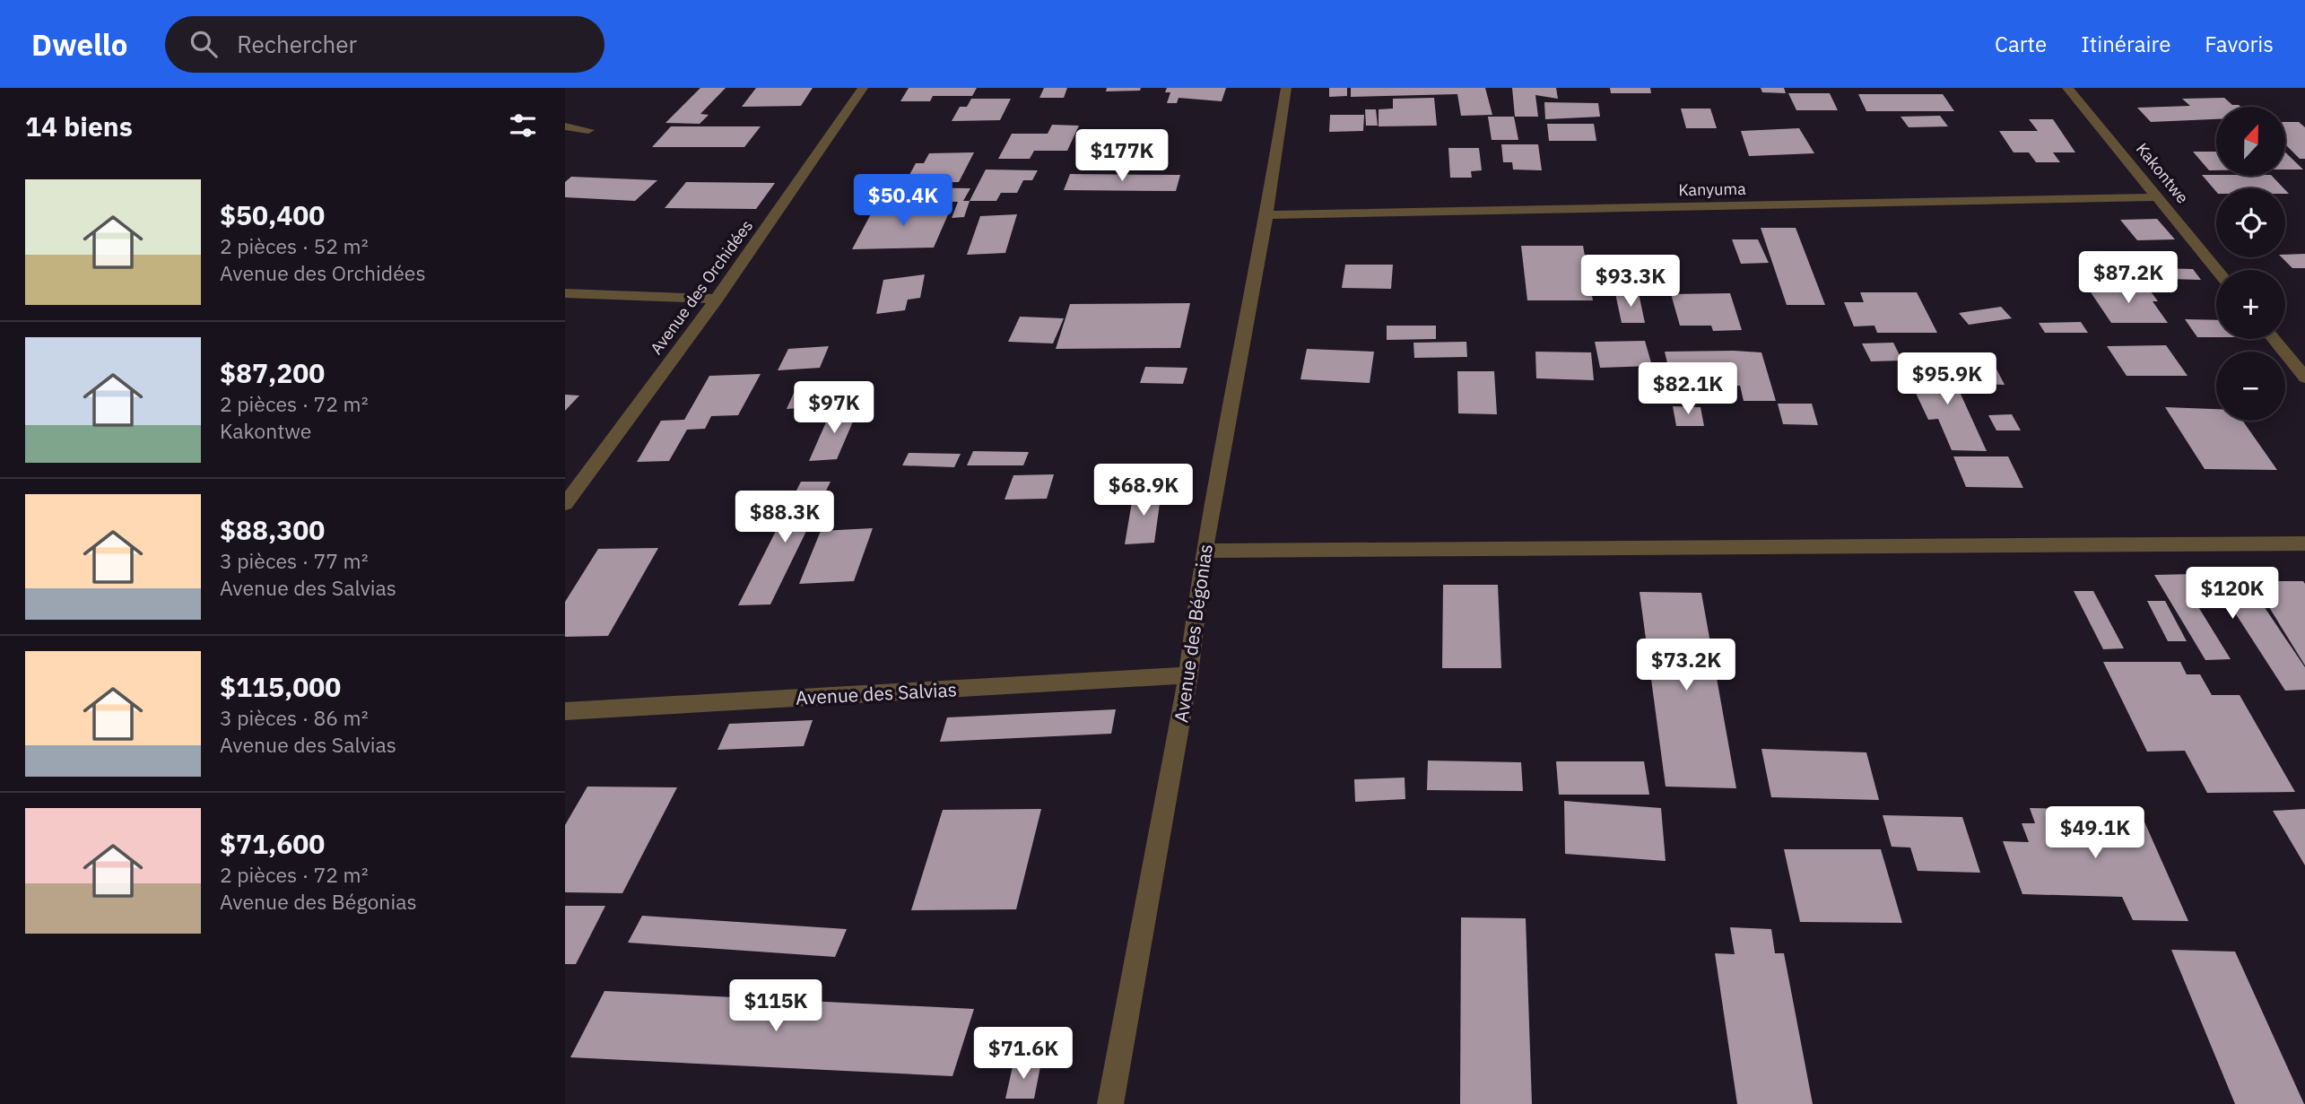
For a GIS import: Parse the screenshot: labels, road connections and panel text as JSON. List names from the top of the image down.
{
  "streets": {
    "street": [
      "Kakontwe",
      "Kanyuma",
      "Avenue des Orchidées",
      "Avenue des Bégonias",
      "Avenue des Salvias"
    ]
  },
  "crossings": [
    ["Kakontwe", "Kanyuma"],
    ["Kanyuma", "Avenue des Bégonias"],
    ["Avenue des Bégonias", "Avenue des Salvias"]
  ],
  "north": "top",
  "page": {
    "header": "Dwello",
    "search": "Rechercher",
    "nav": ["Carte", "Itinéraire", "Favoris"],
    "heading": "14 biens",
    "map_buttons": ["+", "−"],
    "price": [
      "$177K",
      "$50.4K",
      "$87.2K",
      "$93.3K",
      "$95.9K",
      "$82.1K",
      "$97K",
      "$68.9K",
      "$88.3K",
      "$120K",
      "$73.2K",
      "$49.1K",
      "$115K",
      "$71.6K"
    ],
    "list": [
      {
        "name": "$50,400",
        "note": "2 pièces · 52 m² · Avenue des Orchidées"
      },
      {
        "name": "$87,200",
        "note": "2 pièces · 72 m² · Kakontwe"
      },
      {
        "name": "$88,300",
        "note": "3 pièces · 77 m² · Avenue des Salvias"
      },
      {
        "name": "$115,000",
        "note": "3 pièces · 86 m² · Avenue des Salvias"
      },
      {
        "name": "$71,600",
        "note": "2 pièces · 72 m² · Avenue des Bégonias"
      }
    ]
  }
}
